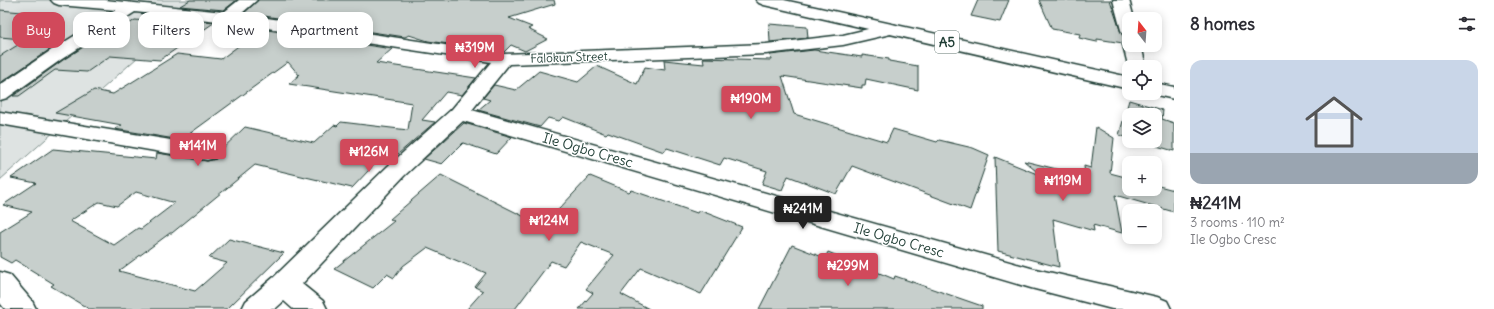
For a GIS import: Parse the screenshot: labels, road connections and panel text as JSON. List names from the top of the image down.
{
  "streets": {
    "main road": ["A5", "Falokun Street", "Ile Ogbo Cresc"]
  },
  "crossings": [
    ["A5", "Falokun Street"]
  ],
  "north": "top",
  "page": {
    "heading": "8 homes",
    "map_buttons": ["+", "−"],
    "chip": [
      "Buy",
      "Rent",
      "Filters",
      "New",
      "Apartment"
    ],
    "price": [
      "₦319M",
      "₦190M",
      "₦141M",
      "₦126M",
      "₦119M",
      "₦241M",
      "₦124M",
      "₦299M"
    ],
    "list": [
      {
        "name": "₦241M",
        "note": "3 rooms · 110 m² · Ile Ogbo Cresc"
      }
    ]
  }
}
